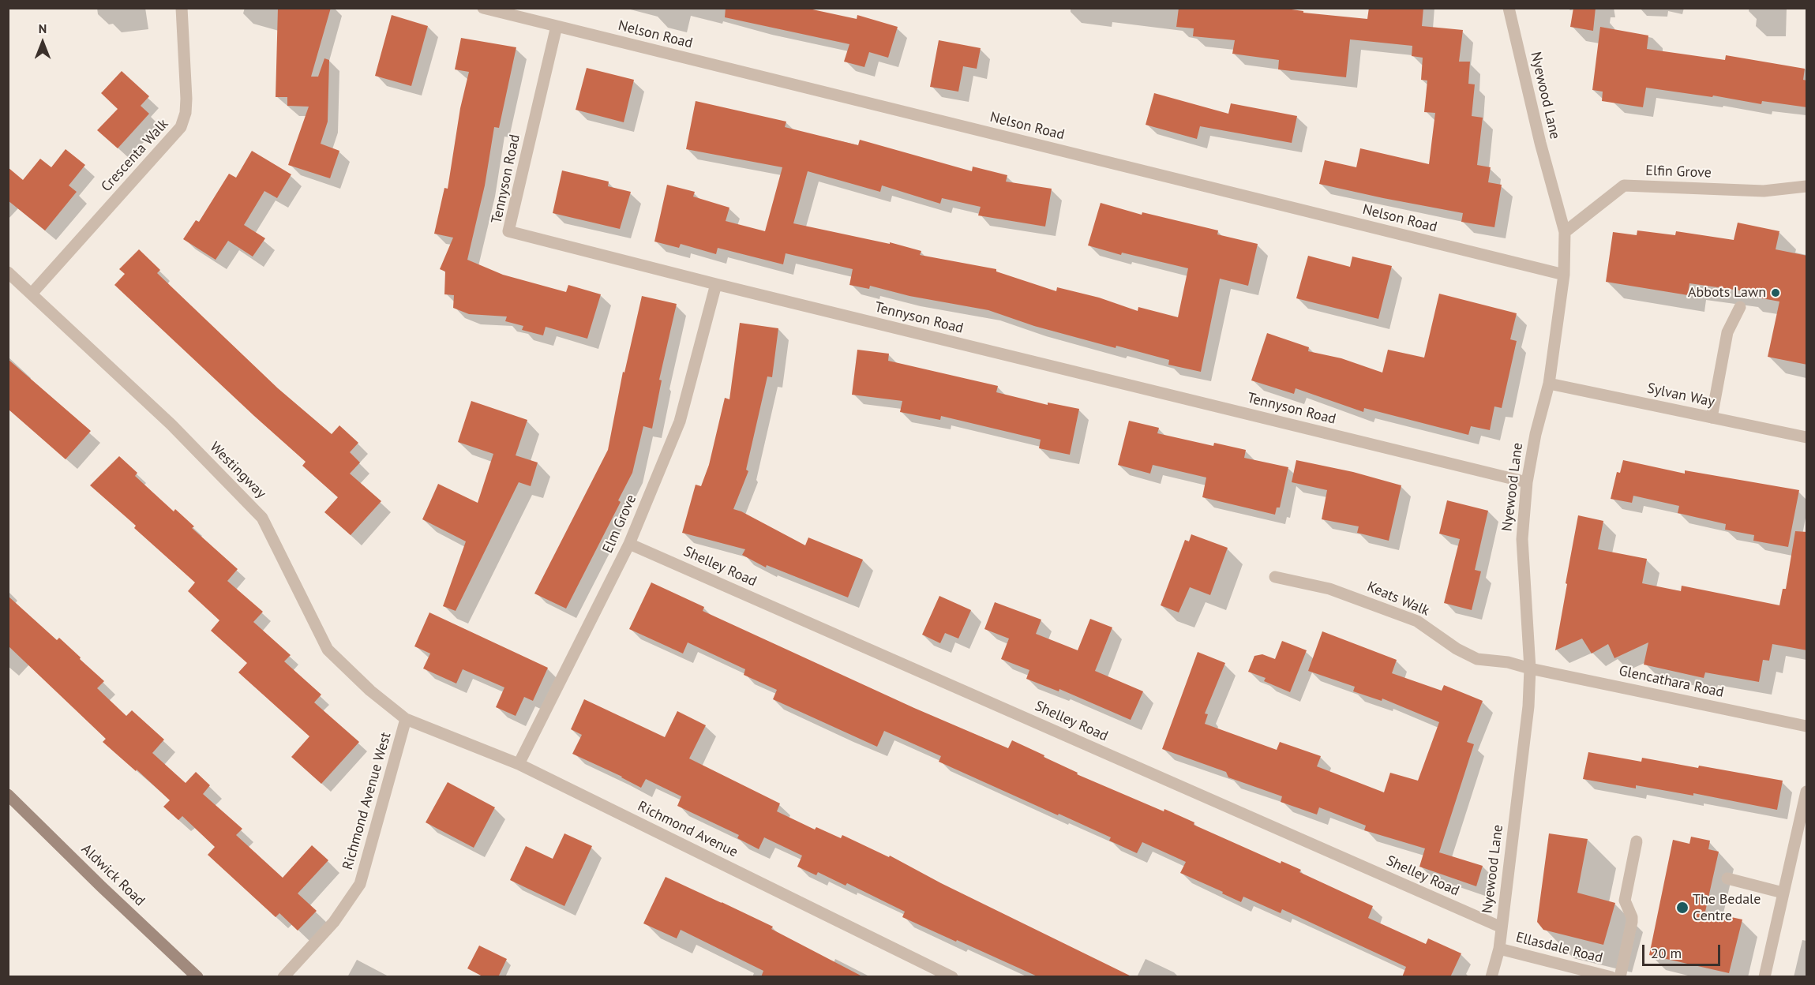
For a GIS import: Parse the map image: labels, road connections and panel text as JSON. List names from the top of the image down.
{
  "streets": {
    "main road": ["Aldwick Road"],
    "street": [
      "Nelson Road",
      "Nyewood Lane",
      "Crescenta Walk",
      "Elfin Grove",
      "Tennyson Road",
      "Sylvan Way",
      "Westingway",
      "Elm Grove",
      "Shelley Road",
      "Keats Walk",
      "Glencathara Road",
      "Richmond Avenue West",
      "Richmond Avenue",
      "Ellasdale Road"
    ]
  },
  "crossings": [
    ["Nelson Road", "Nyewood Lane"],
    ["Nelson Road", "Tennyson Road"],
    ["Nyewood Lane", "Elfin Grove"],
    ["Nyewood Lane", "Tennyson Road"],
    ["Nyewood Lane", "Sylvan Way"],
    ["Nyewood Lane", "Shelley Road"],
    ["Nyewood Lane", "Keats Walk"],
    ["Nyewood Lane", "Glencathara Road"],
    ["Nyewood Lane", "Ellasdale Road"],
    ["Crescenta Walk", "Westingway"],
    ["Tennyson Road", "Elm Grove"],
    ["Westingway", "Richmond Avenue West"],
    ["Westingway", "Richmond Avenue"],
    ["Elm Grove", "Shelley Road"],
    ["Elm Grove", "Richmond Avenue"],
    ["Keats Walk", "Glencathara Road"],
    ["Richmond Avenue West", "Richmond Avenue"]
  ],
  "places": ["Abbots Lawn", "The Bedale Centre"],
  "scale_bar": "20 m",
  "north": "top"
}
